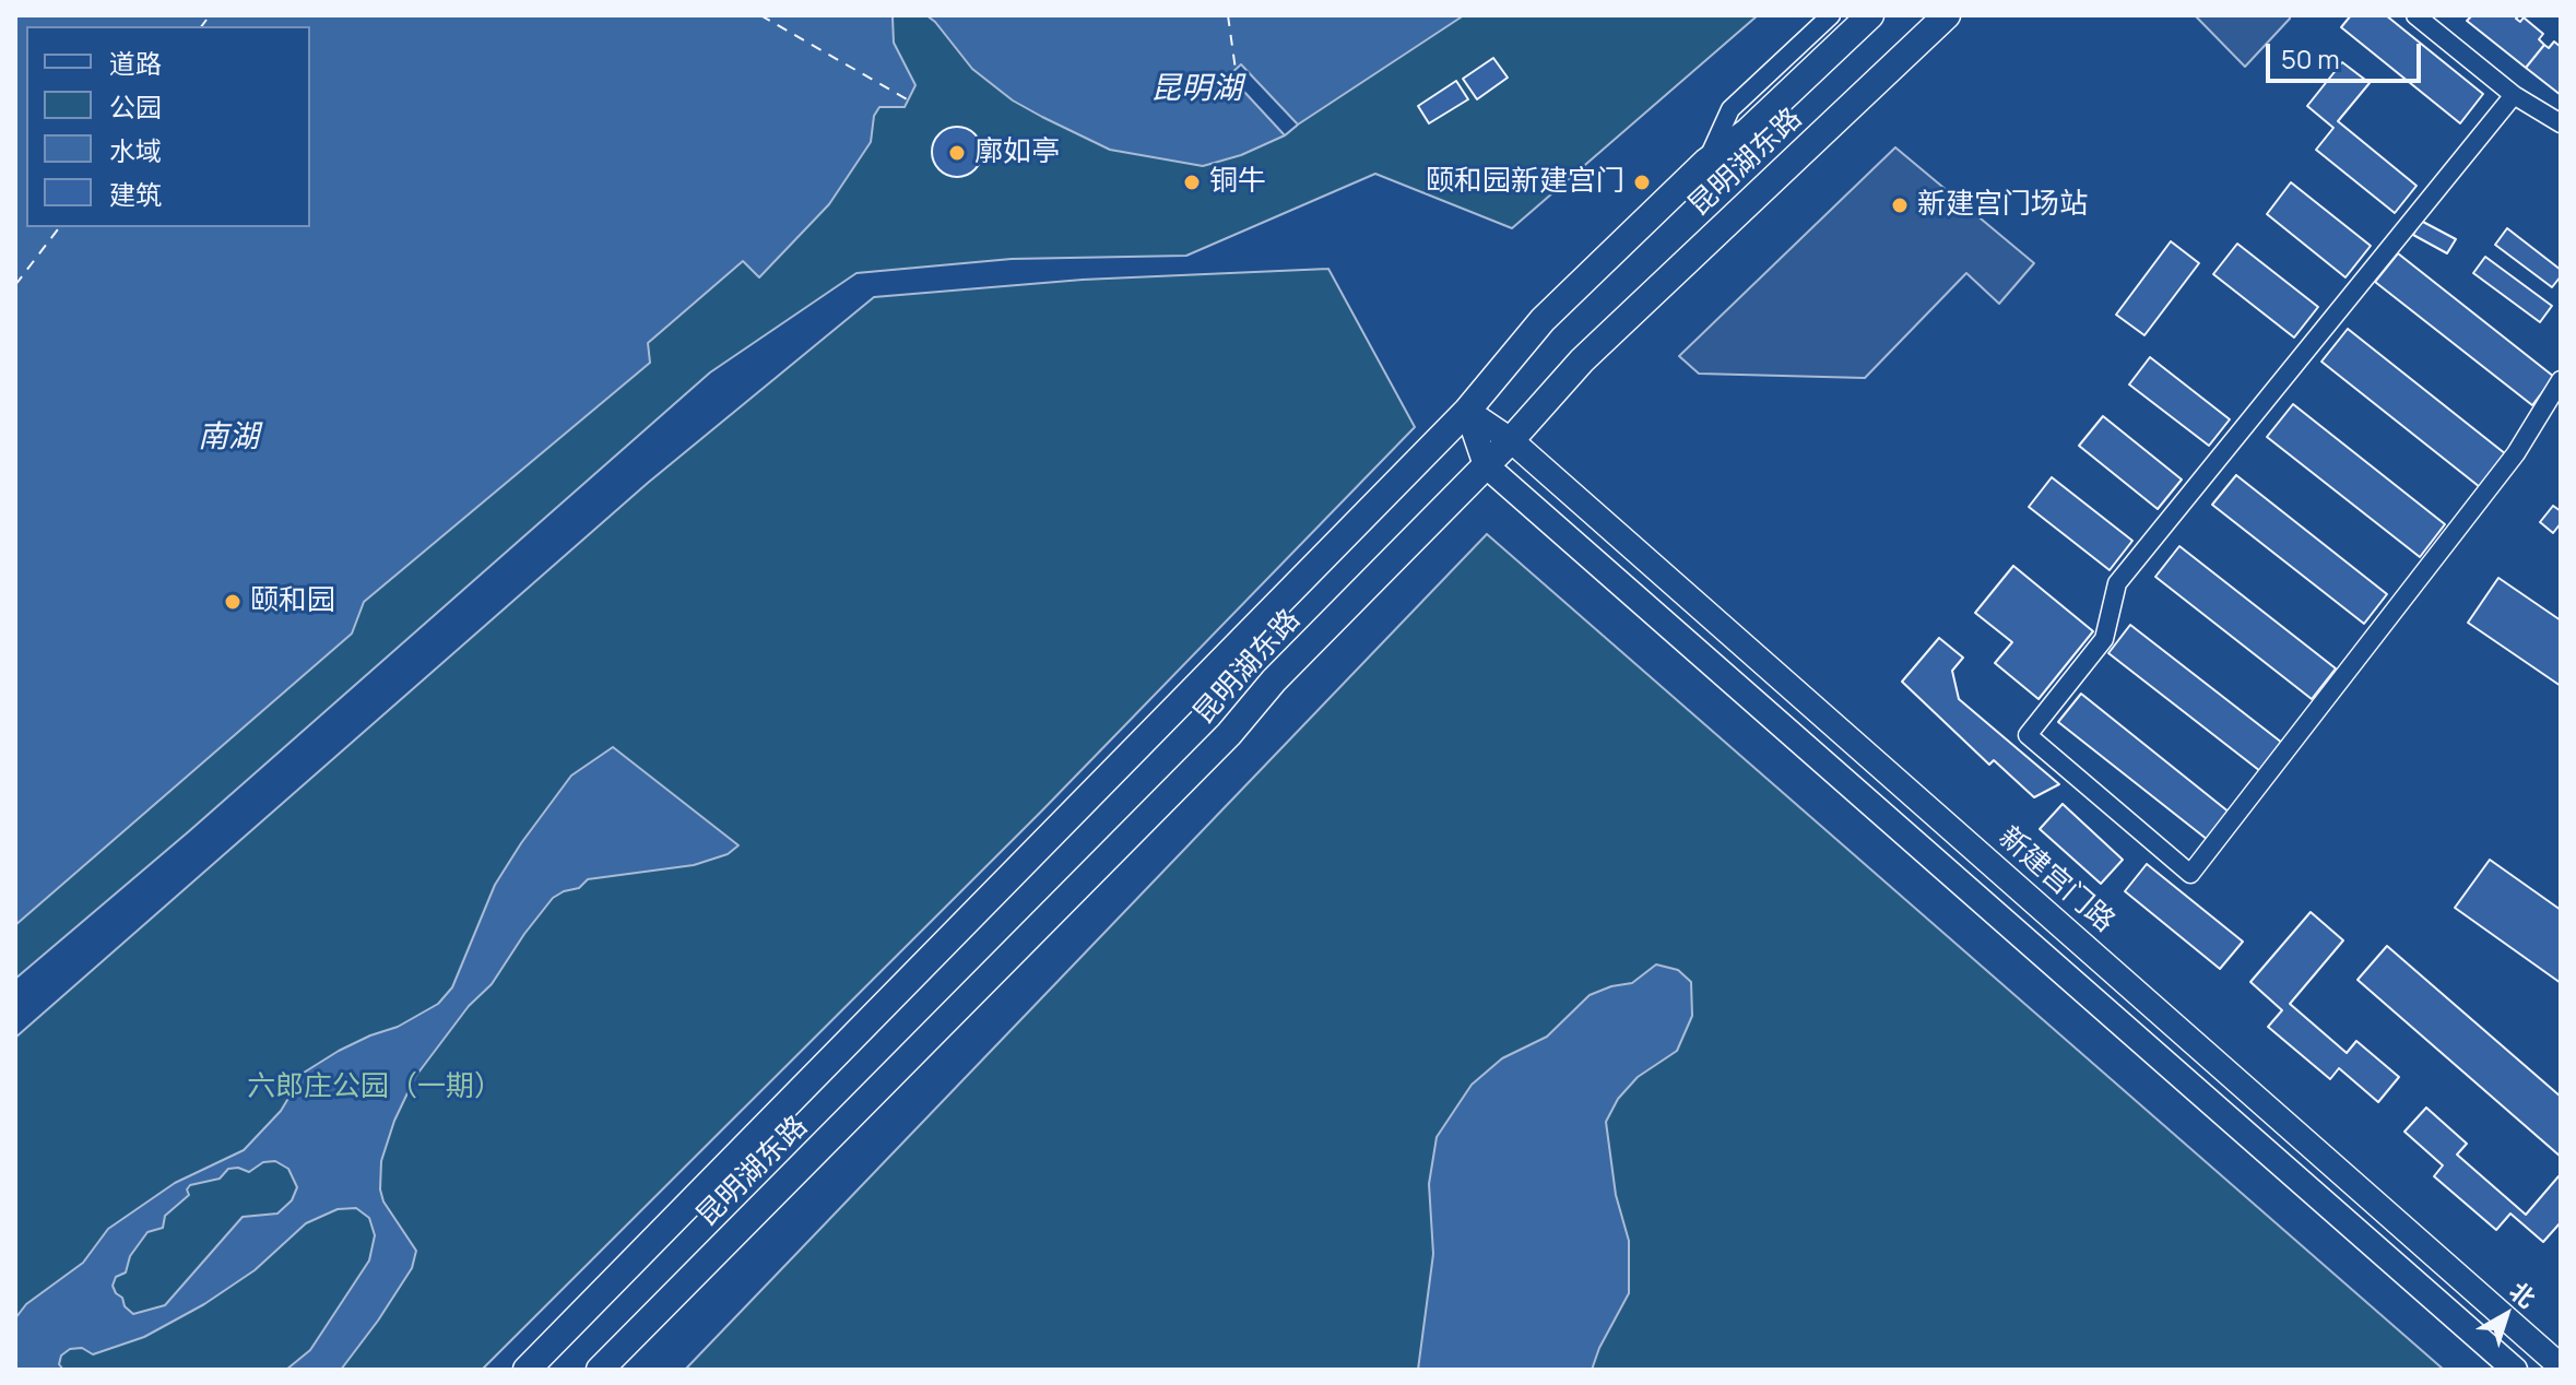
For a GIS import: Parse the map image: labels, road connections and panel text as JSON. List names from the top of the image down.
{
  "streets": {
    "main road": ["昆明湖东路"],
    "street": ["新建宫门路"]
  },
  "crossings": [
    ["昆明湖东路", "新建宫门路"]
  ],
  "water": ["昆明湖", "南湖"],
  "parks": ["六郎庄公园（一期）"],
  "places": [
    "廓如亭",
    "铜牛",
    "颐和园新建宫门",
    "新建宫门场站",
    "颐和园"
  ],
  "legend": [
    "道路",
    "公园",
    "水域",
    "建筑"
  ],
  "scale_bar": "50 m",
  "north": "top right"
}
